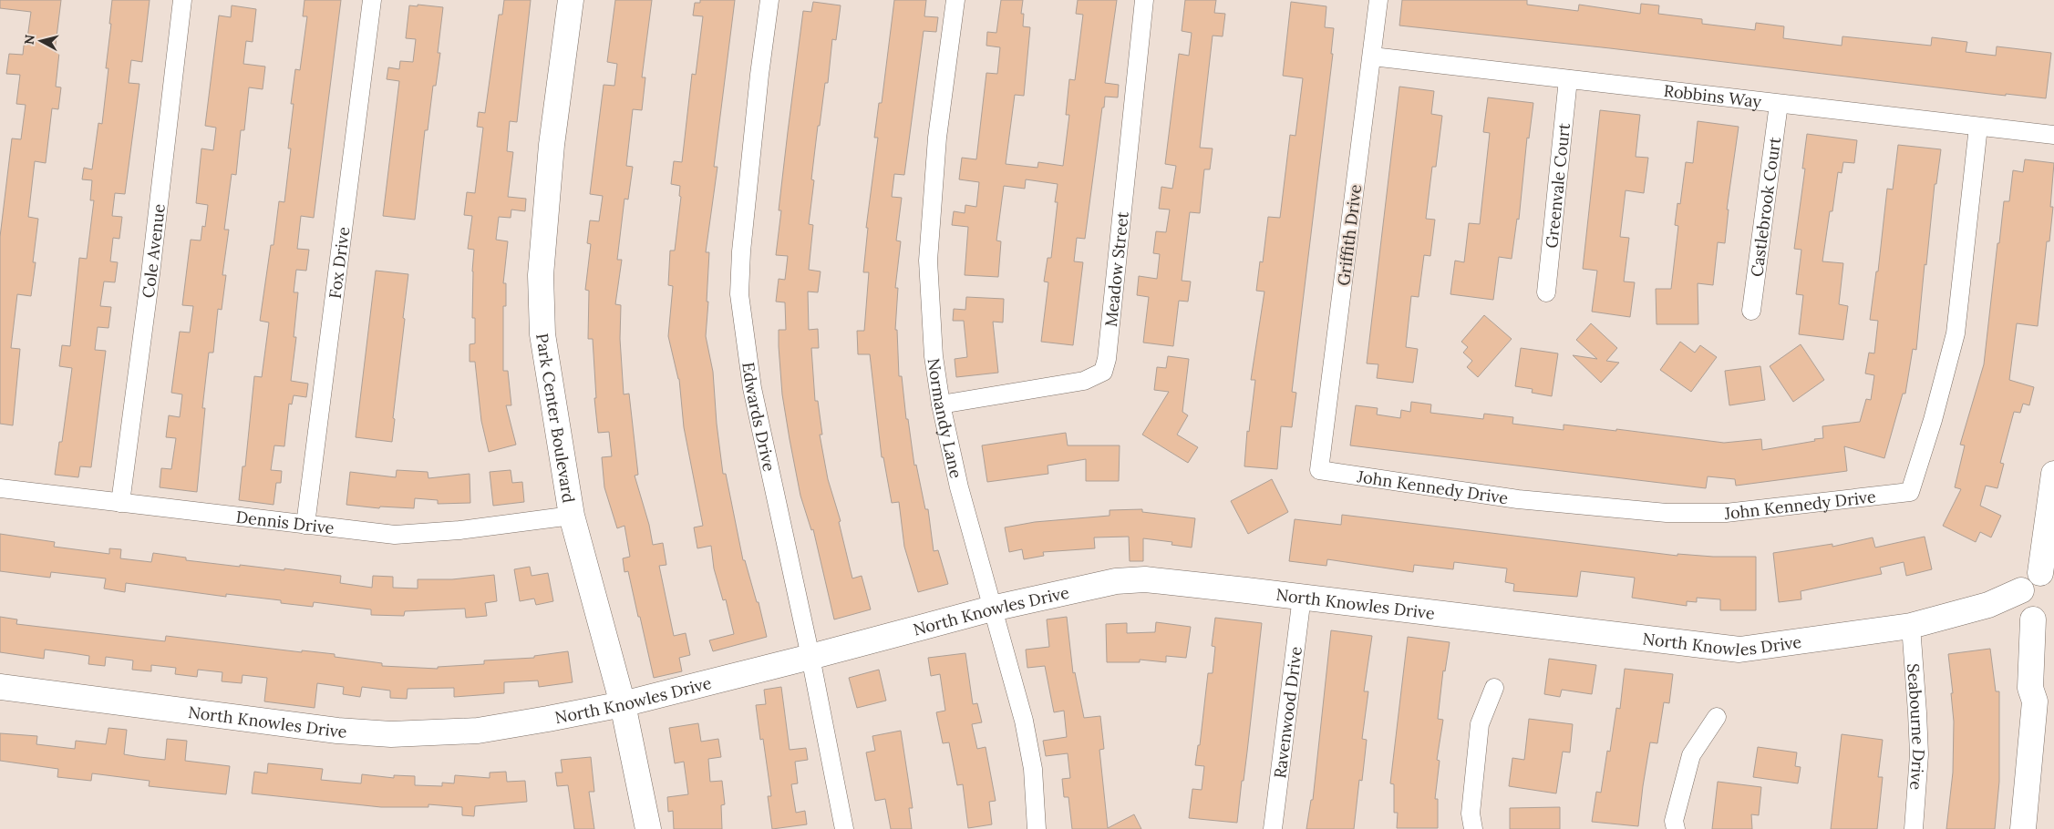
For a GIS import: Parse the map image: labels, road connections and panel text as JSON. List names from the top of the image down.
{
  "streets": {
    "street": [
      "Robbins Way",
      "Greenvale Court",
      "Castlebrook Court",
      "Griffith Drive",
      "Cole Avenue",
      "Fox Drive",
      "Meadow Street",
      "Edwards Drive",
      "Park Center Boulevard",
      "Normandy Lane",
      "John Kennedy Drive",
      "Dennis Drive",
      "North Knowles Drive",
      "Ravenwood Drive",
      "Seabourne Drive"
    ]
  },
  "crossings": [
    ["Robbins Way", "Greenvale Court"],
    ["Robbins Way", "Castlebrook Court"],
    ["Robbins Way", "Griffith Drive"],
    ["Robbins Way", "John Kennedy Drive"],
    ["Griffith Drive", "John Kennedy Drive"],
    ["Cole Avenue", "Dennis Drive"],
    ["Fox Drive", "Dennis Drive"],
    ["Meadow Street", "Normandy Lane"],
    ["Edwards Drive", "North Knowles Drive"],
    ["Park Center Boulevard", "Dennis Drive"],
    ["Park Center Boulevard", "North Knowles Drive"],
    ["Normandy Lane", "North Knowles Drive"],
    ["North Knowles Drive", "Ravenwood Drive"],
    ["North Knowles Drive", "Seabourne Drive"]
  ],
  "north": "left"
}
